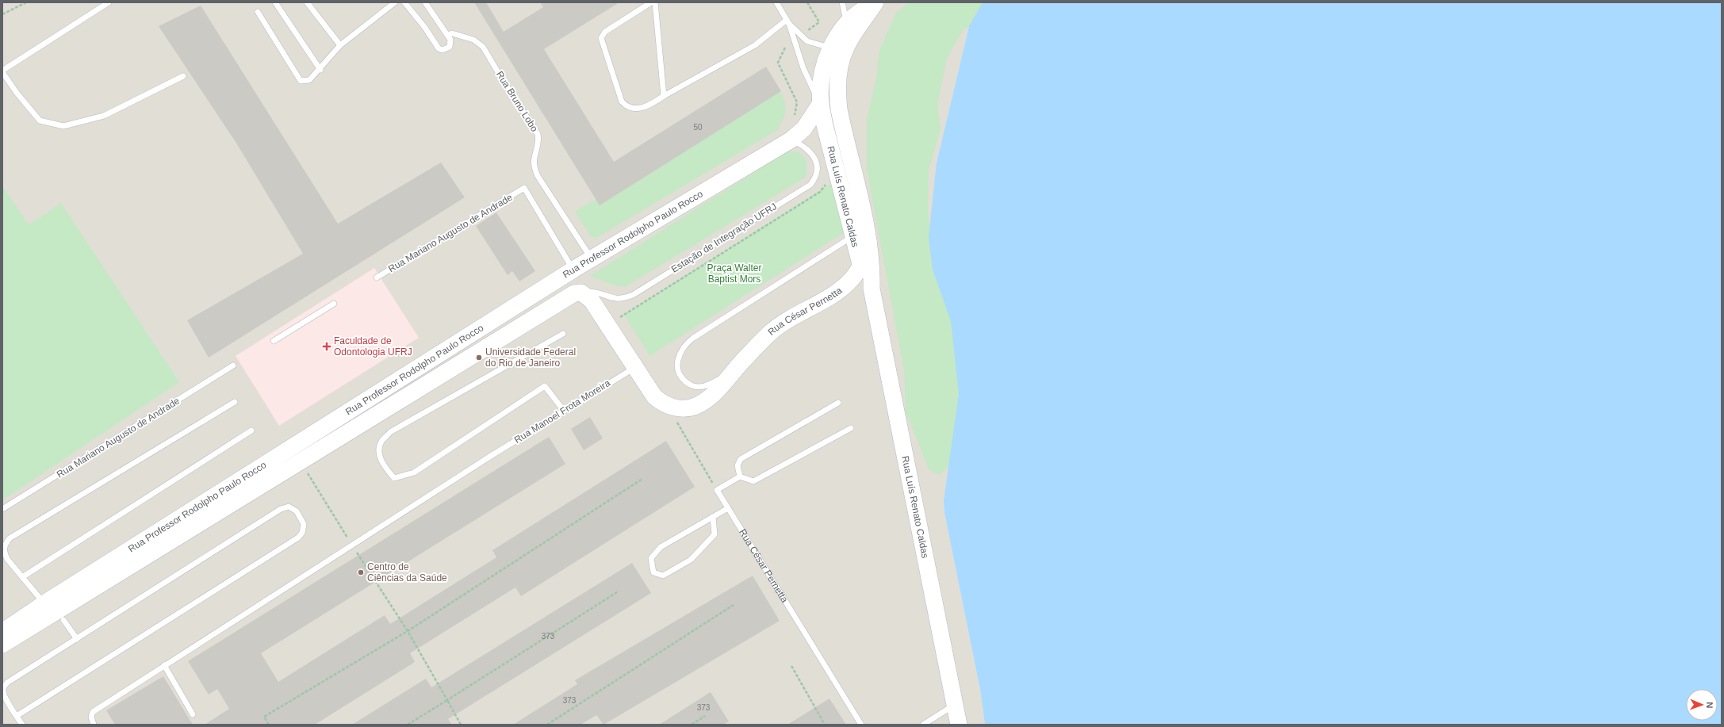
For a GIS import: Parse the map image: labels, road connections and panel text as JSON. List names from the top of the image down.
{
  "streets": {
    "street": ["Rua Luís Renato Caldas", "Rua Professor Rodolpho Paulo Rocco", "Rua César Pernetta"],
    "lane": [
      "Rua Bruno Lobo",
      "Rua Mariano Augusto de Andrade",
      "Estação de Integração UFRJ",
      "Rua Manoel Frota Moreira"
    ]
  },
  "crossings": [
    ["Rua Bruno Lobo", "Rua Professor Rodolpho Paulo Rocco"],
    ["Rua Luís Renato Caldas", "Rua Professor Rodolpho Paulo Rocco"],
    ["Rua Luís Renato Caldas", "Rua César Pernetta"],
    ["Rua Mariano Augusto de Andrade", "Rua Professor Rodolpho Paulo Rocco"],
    ["Rua Professor Rodolpho Paulo Rocco", "Estação de Integração UFRJ"],
    ["Rua Professor Rodolpho Paulo Rocco", "Rua César Pernetta"],
    ["Estação de Integração UFRJ", "Rua César Pernetta"],
    ["Rua César Pernetta", "Rua Manoel Frota Moreira"]
  ],
  "parks": ["Praça Walter Baptist Mors"],
  "places": {
    "health": ["Faculdade de Odontologia UFRJ"],
    "other": ["Universidade Federal do Rio de Janeiro", "Centro de Ciências da Saúde"]
  },
  "house_numbers": [
    "50",
    "373",
    "373",
    "373"
  ],
  "north": "right"
}
